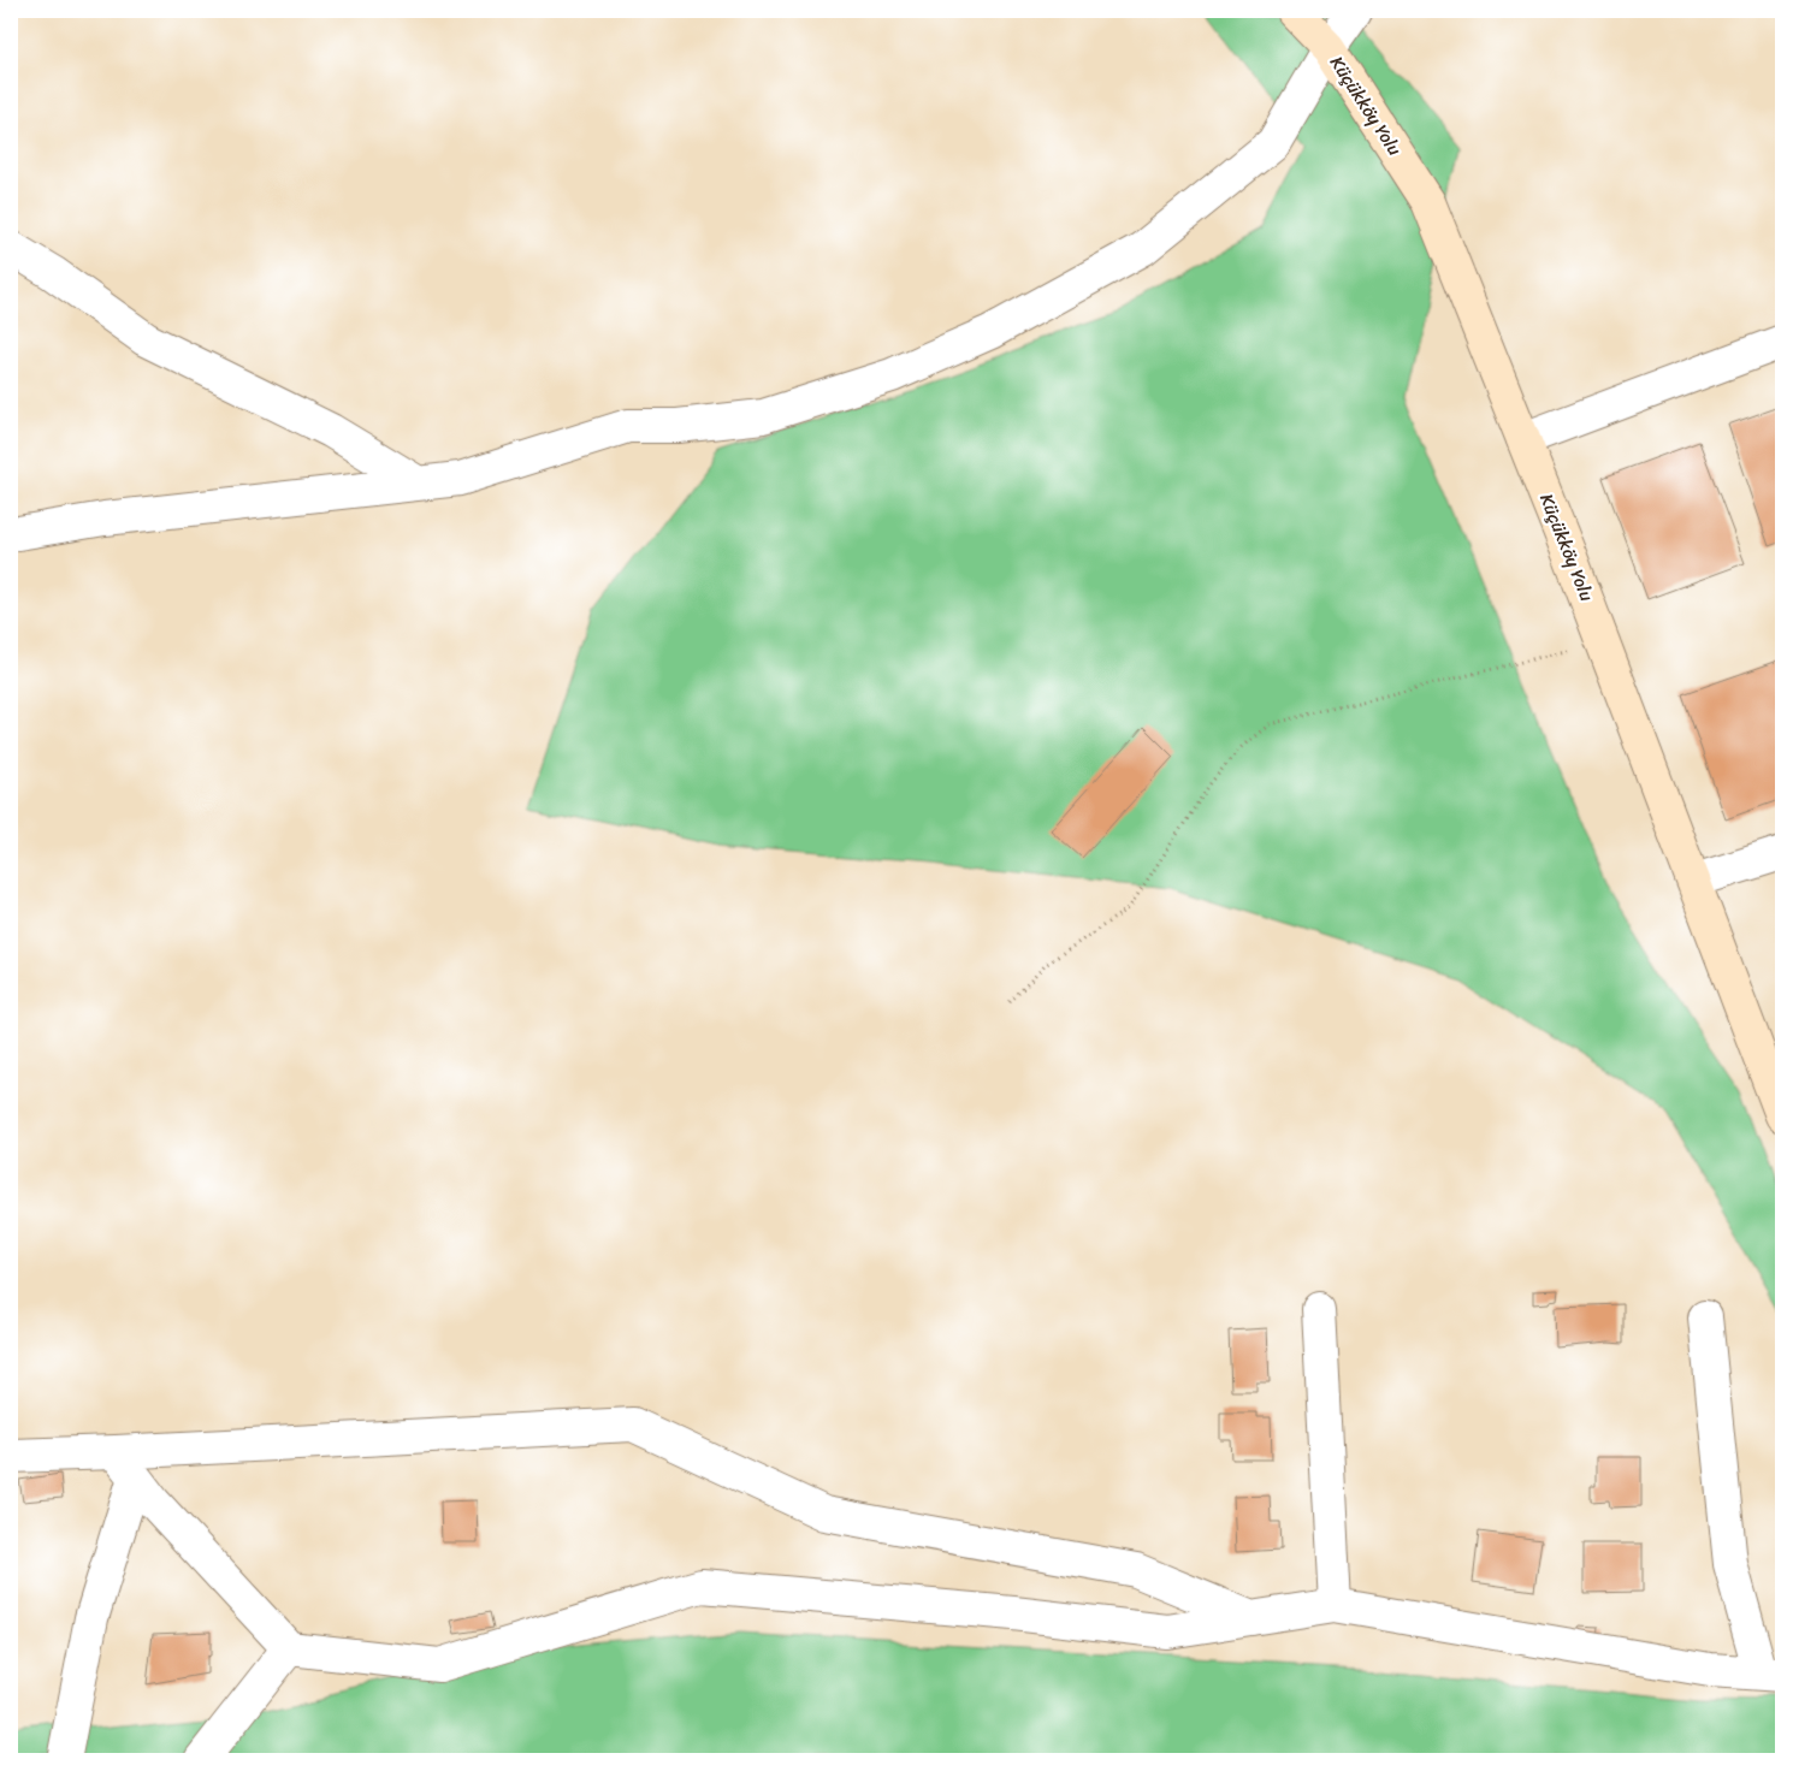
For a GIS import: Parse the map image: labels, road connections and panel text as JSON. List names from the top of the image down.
{
  "streets": {
    "main road": ["Küçükköy Yolu"]
  }
}
